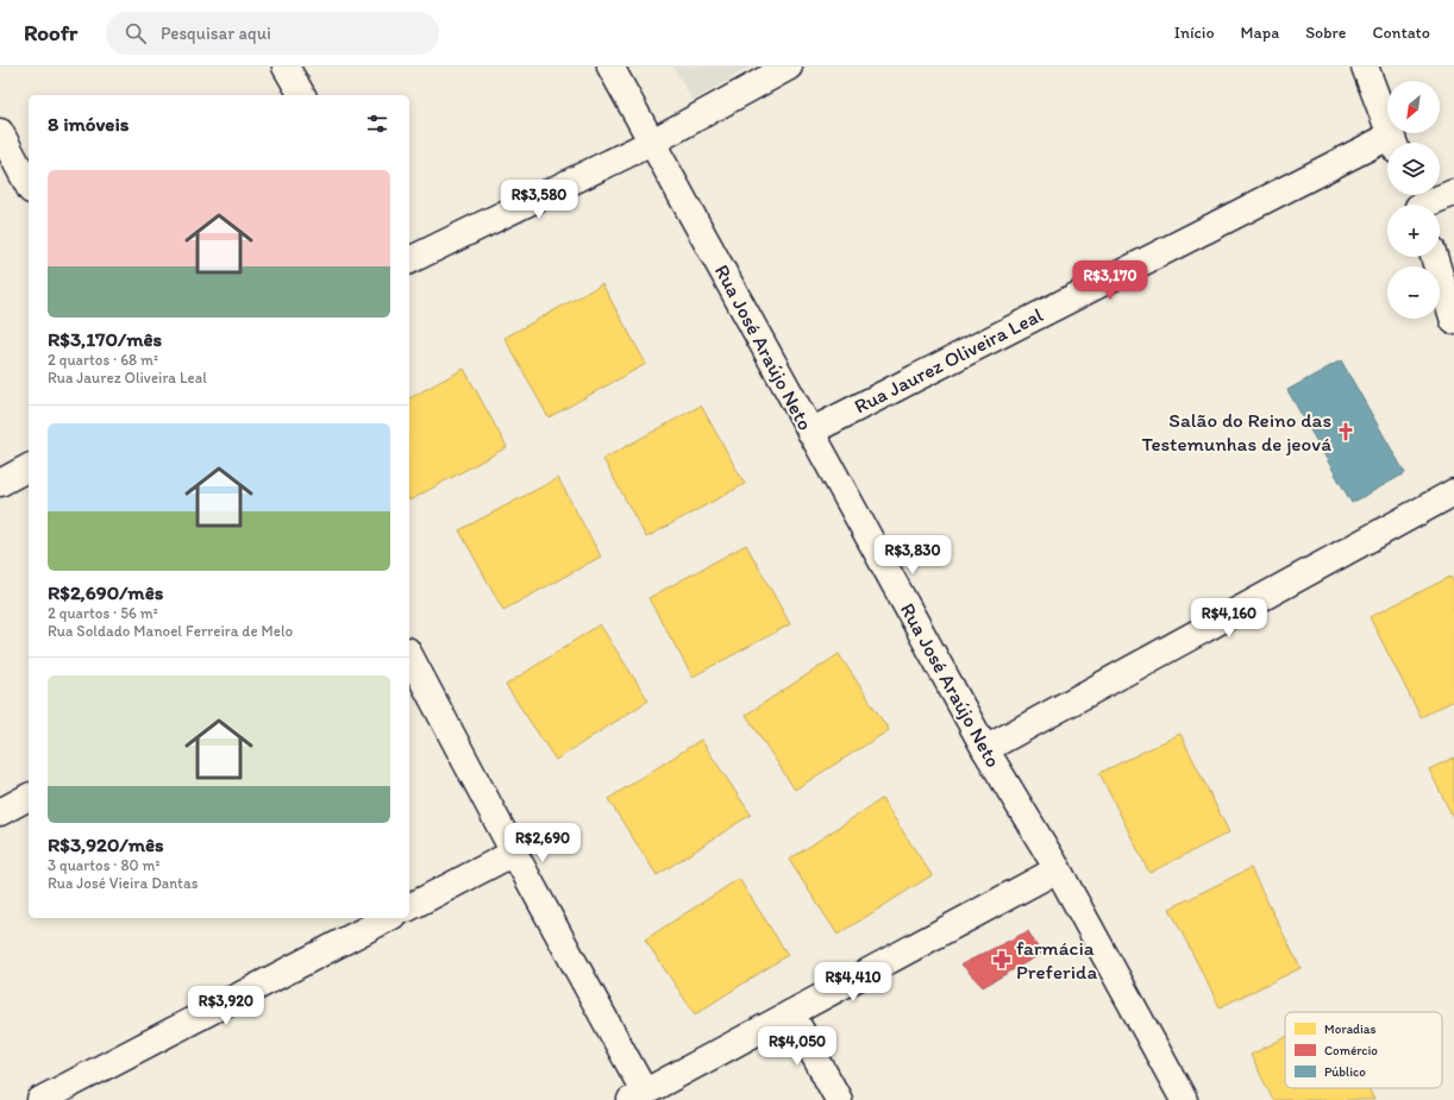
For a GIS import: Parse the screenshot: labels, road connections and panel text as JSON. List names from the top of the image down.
{
  "streets": {
    "street": ["Rua José Araújo Neto", "Rua Jaurez Oliveira Leal"]
  },
  "crossings": [
    ["Rua José Araújo Neto", "Rua Jaurez Oliveira Leal"]
  ],
  "places": {
    "church": ["Salão do Reino das Testemunhas de jeová"],
    "pharmacy": ["farmácia Preferida"]
  },
  "legend": ["Moradias", "Comércio", "Público"],
  "north": "bottom left",
  "page": {
    "header": "Roofr",
    "search": "Pesquisar aqui",
    "nav": [
      "Início",
      "Mapa",
      "Sobre",
      "Contato"
    ],
    "map_buttons": ["+", "−"],
    "heading": "8 imóveis",
    "list": [
      {
        "name": "R$3,170/mês",
        "note": "2 quartos · 68 m² · Rua Jaurez Oliveira Leal"
      },
      {
        "name": "R$2,690/mês",
        "note": "2 quartos · 56 m² · Rua Soldado Manoel Ferreira de Melo"
      },
      {
        "name": "R$3,920/mês",
        "note": "3 quartos · 80 m² · Rua José Vieira Dantas"
      }
    ],
    "price": [
      "R$3,580",
      "R$3,170",
      "R$3,830",
      "R$4,160",
      "R$2,690",
      "R$4,410",
      "R$3,920",
      "R$4,050"
    ]
  }
}
